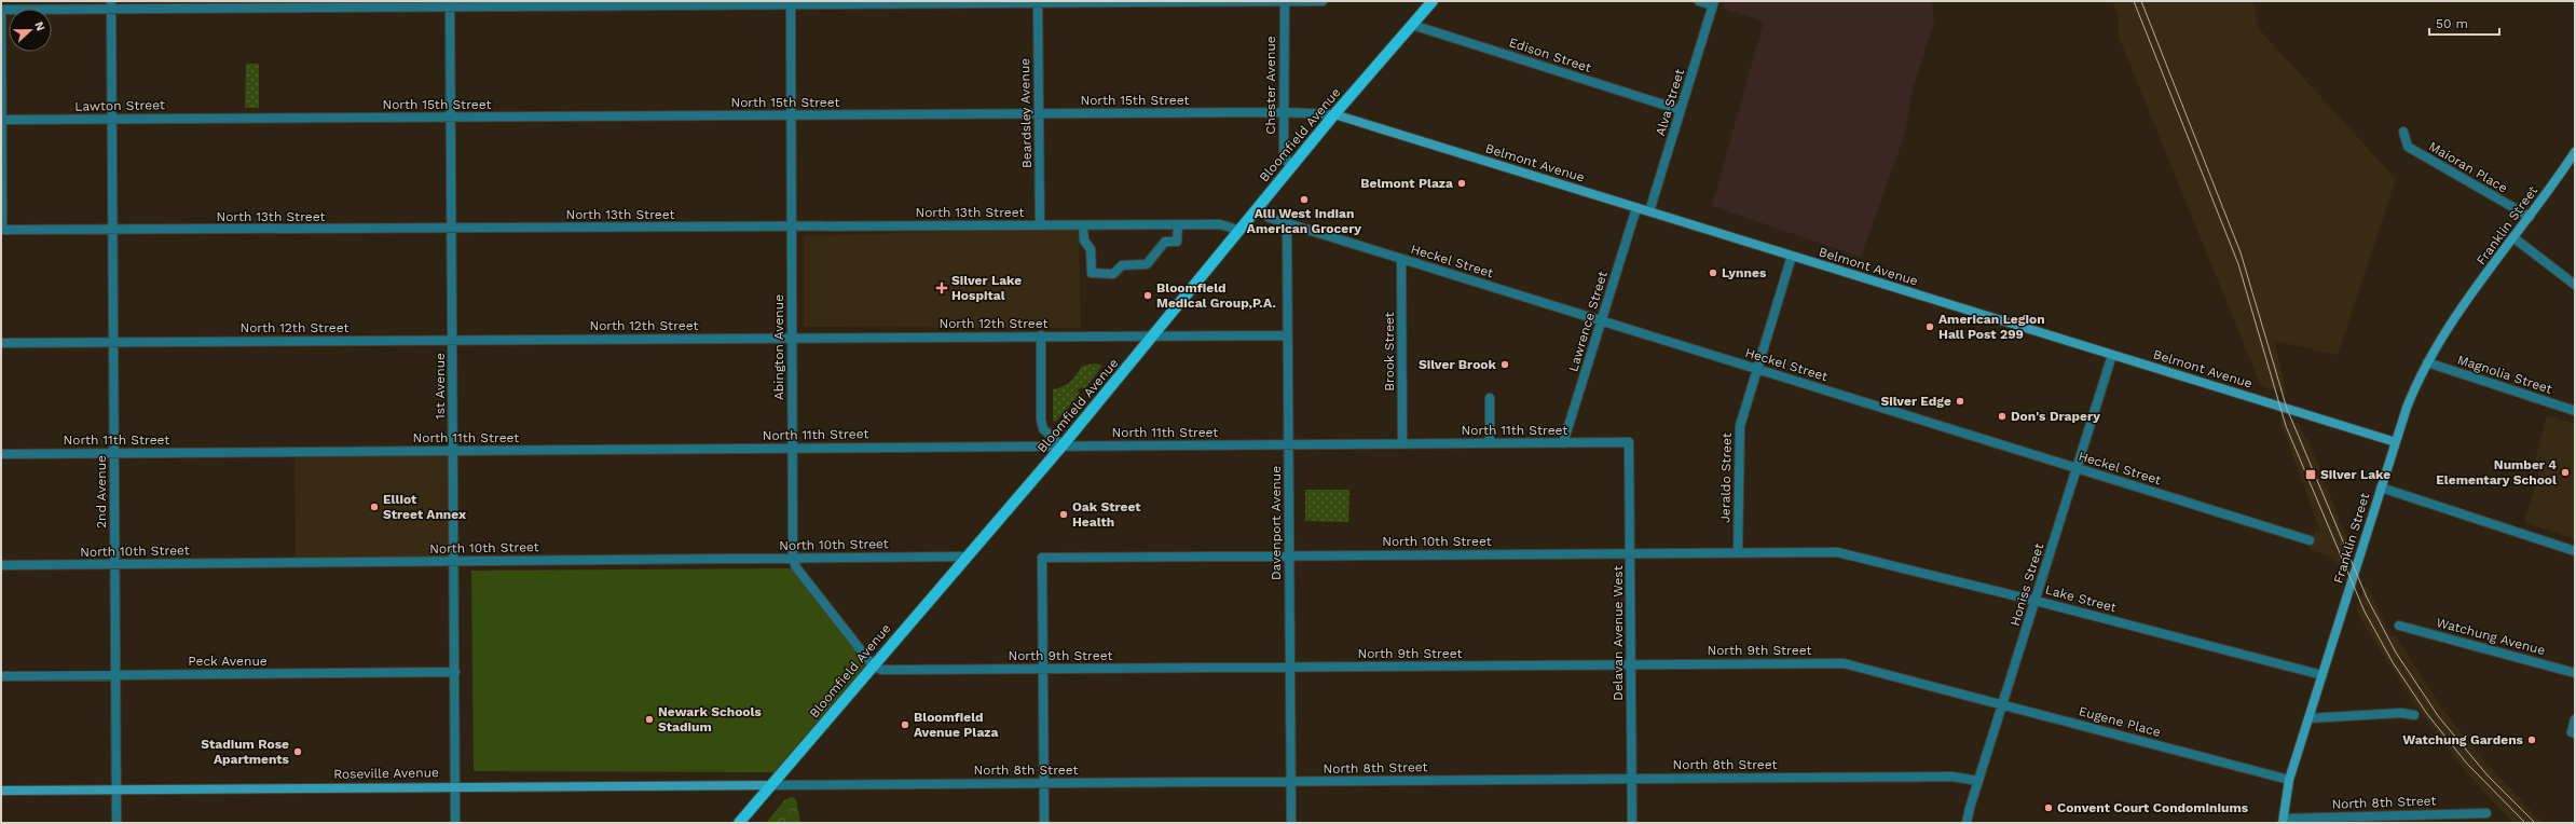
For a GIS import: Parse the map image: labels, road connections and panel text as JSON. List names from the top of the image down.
{
  "streets": {
    "main road": ["Bloomfield Avenue"],
    "street": [
      "Edison Street",
      "Chester Avenue",
      "North 15th Street",
      "Alva Street",
      "Lawton Street",
      "Beardsley Avenue",
      "Belmont Avenue",
      "Maioran Place",
      "North 13th Street",
      "Franklin Street",
      "Heckel Street",
      "Lawrence Street",
      "North 12th Street",
      "Abington Avenue",
      "Brook Street",
      "Magnolia Street",
      "1st Avenue",
      "North 11th Street",
      "Jeraldo Street",
      "2nd Avenue",
      "Davenport Avenue",
      "North 10th Street",
      "Honiss Street",
      "Lake Street",
      "Delavan Avenue West",
      "Watchung Avenue",
      "North 9th Street",
      "Peck Avenue",
      "Eugene Place",
      "North 8th Street",
      "Roseville Avenue"
    ]
  },
  "crossings": [
    ["Edison Street", "Alva Street"],
    ["Edison Street", "Bloomfield Avenue"],
    ["Chester Avenue", "North 15th Street"],
    ["Chester Avenue", "Bloomfield Avenue"],
    ["North 15th Street", "Lawton Street"],
    ["North 15th Street", "Beardsley Avenue"],
    ["North 15th Street", "Bloomfield Avenue"],
    ["North 15th Street", "Belmont Avenue"],
    ["North 15th Street", "Abington Avenue"],
    ["North 15th Street", "1st Avenue"],
    ["Alva Street", "Belmont Avenue"],
    ["Lawton Street", "2nd Avenue"],
    ["Beardsley Avenue", "North 13th Street"],
    ["Bloomfield Avenue", "Belmont Avenue"],
    ["Bloomfield Avenue", "North 13th Street"],
    ["Bloomfield Avenue", "Heckel Street"],
    ["Bloomfield Avenue", "North 12th Street"],
    ["Bloomfield Avenue", "Abington Avenue"],
    ["Bloomfield Avenue", "North 11th Street"],
    ["Bloomfield Avenue", "North 10th Street"],
    ["Bloomfield Avenue", "North 9th Street"],
    ["Bloomfield Avenue", "North 8th Street"],
    ["Bloomfield Avenue", "Roseville Avenue"],
    ["Belmont Avenue", "Franklin Street"],
    ["Belmont Avenue", "Lawrence Street"],
    ["Belmont Avenue", "Jeraldo Street"],
    ["Belmont Avenue", "Honiss Street"],
    ["Maioran Place", "Franklin Street"],
    ["North 13th Street", "Abington Avenue"],
    ["North 13th Street", "1st Avenue"],
    ["North 13th Street", "2nd Avenue"],
    ["Franklin Street", "Magnolia Street"],
    ["Franklin Street", "Lake Street"],
    ["Franklin Street", "Eugene Place"],
    ["Franklin Street", "North 8th Street"],
    ["Heckel Street", "Lawrence Street"],
    ["Heckel Street", "Brook Street"],
    ["Heckel Street", "Jeraldo Street"],
    ["Heckel Street", "Davenport Avenue"],
    ["Heckel Street", "Honiss Street"],
    ["Lawrence Street", "North 11th Street"],
    ["North 12th Street", "Abington Avenue"],
    ["North 12th Street", "1st Avenue"],
    ["North 12th Street", "2nd Avenue"],
    ["North 12th Street", "Davenport Avenue"],
    ["Abington Avenue", "North 11th Street"],
    ["Abington Avenue", "North 10th Street"],
    ["Abington Avenue", "North 9th Street"],
    ["Brook Street", "North 11th Street"],
    ["1st Avenue", "North 11th Street"],
    ["1st Avenue", "North 10th Street"],
    ["1st Avenue", "Peck Avenue"],
    ["1st Avenue", "Roseville Avenue"],
    ["North 11th Street", "2nd Avenue"],
    ["North 11th Street", "Davenport Avenue"],
    ["North 11th Street", "Delavan Avenue West"],
    ["Jeraldo Street", "North 10th Street"],
    ["2nd Avenue", "North 10th Street"],
    ["2nd Avenue", "Peck Avenue"],
    ["2nd Avenue", "Roseville Avenue"],
    ["Davenport Avenue", "North 10th Street"],
    ["Davenport Avenue", "North 9th Street"],
    ["Davenport Avenue", "North 8th Street"],
    ["North 10th Street", "Lake Street"],
    ["North 10th Street", "Delavan Avenue West"],
    ["North 10th Street", "North 9th Street"],
    ["Honiss Street", "Lake Street"],
    ["Honiss Street", "Eugene Place"],
    ["Honiss Street", "North 8th Street"],
    ["Delavan Avenue West", "North 9th Street"],
    ["Delavan Avenue West", "North 8th Street"],
    ["North 9th Street", "Eugene Place"],
    ["North 8th Street", "Roseville Avenue"]
  ],
  "places": {
    "other": [
      "Belmont Plaza",
      "Alli West Indian American Grocery",
      "Lynnes",
      "Bloomfield Medical Group,P.A.",
      "American Legion Hall Post 299",
      "Silver Brook",
      "Silver Edge",
      "Don's Drapery",
      "Number 4 Elementary School",
      "Elliot Street Annex",
      "Oak Street Health",
      "Newark Schools Stadium",
      "Bloomfield Avenue Plaza",
      "Watchung Gardens",
      "Stadium Rose Apartments",
      "Convent Court Condominiums"
    ],
    "health": ["Silver Lake Hospital"],
    "transit": ["Silver Lake"]
  },
  "scale_bar": "50 m",
  "north": "right"
}
